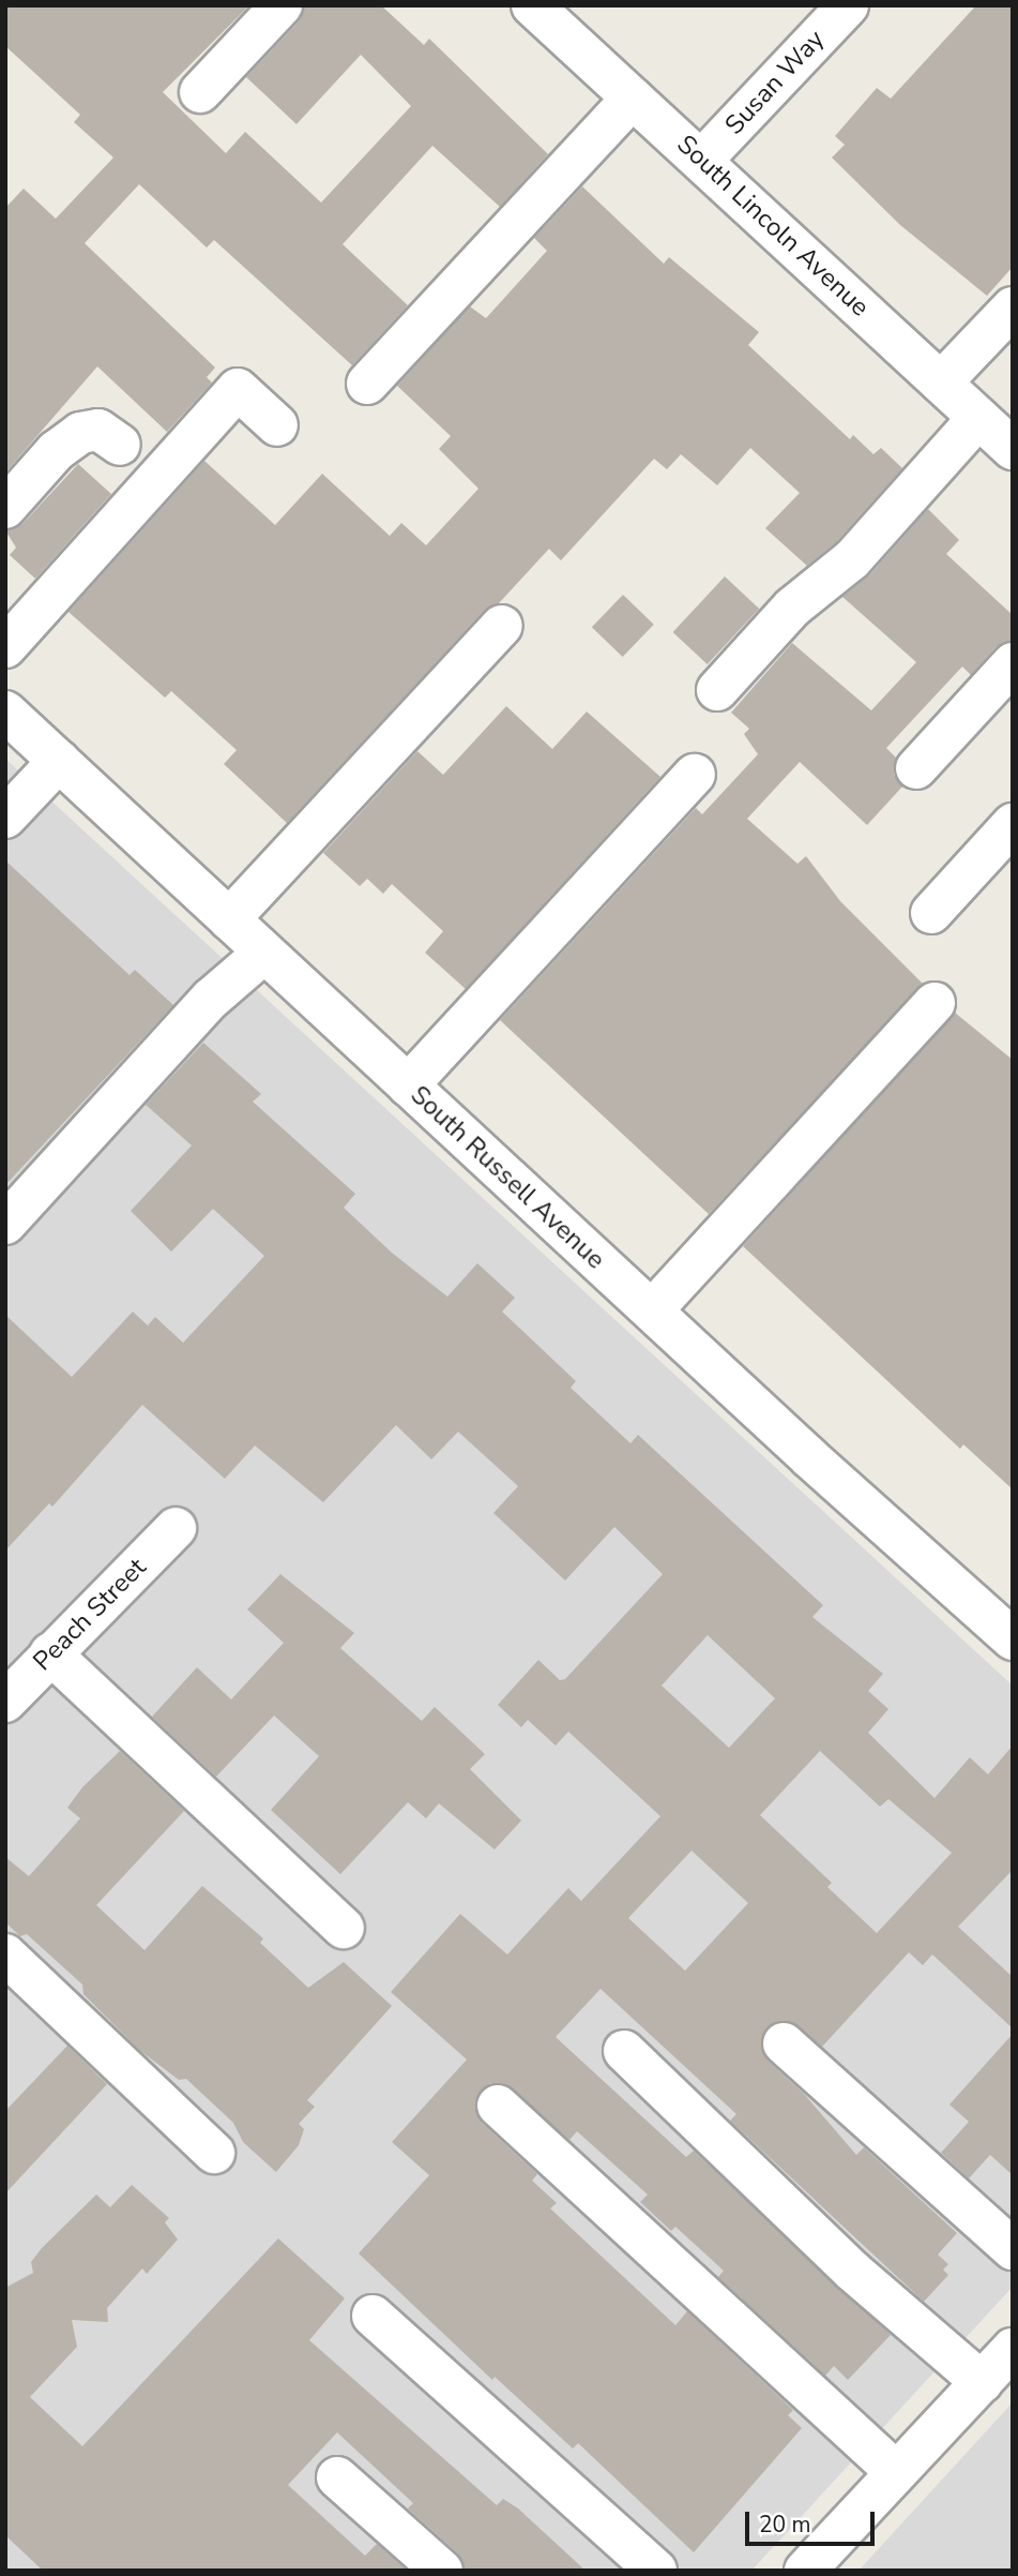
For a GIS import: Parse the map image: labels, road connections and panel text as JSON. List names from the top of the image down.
{
  "streets": {
    "street": [
      "Susan Way",
      "South Lincoln Avenue",
      "South Russell Avenue",
      "Peach Street"
    ]
  },
  "crossings": [
    ["Susan Way", "South Lincoln Avenue"]
  ],
  "scale_bar": "20 m"
}
